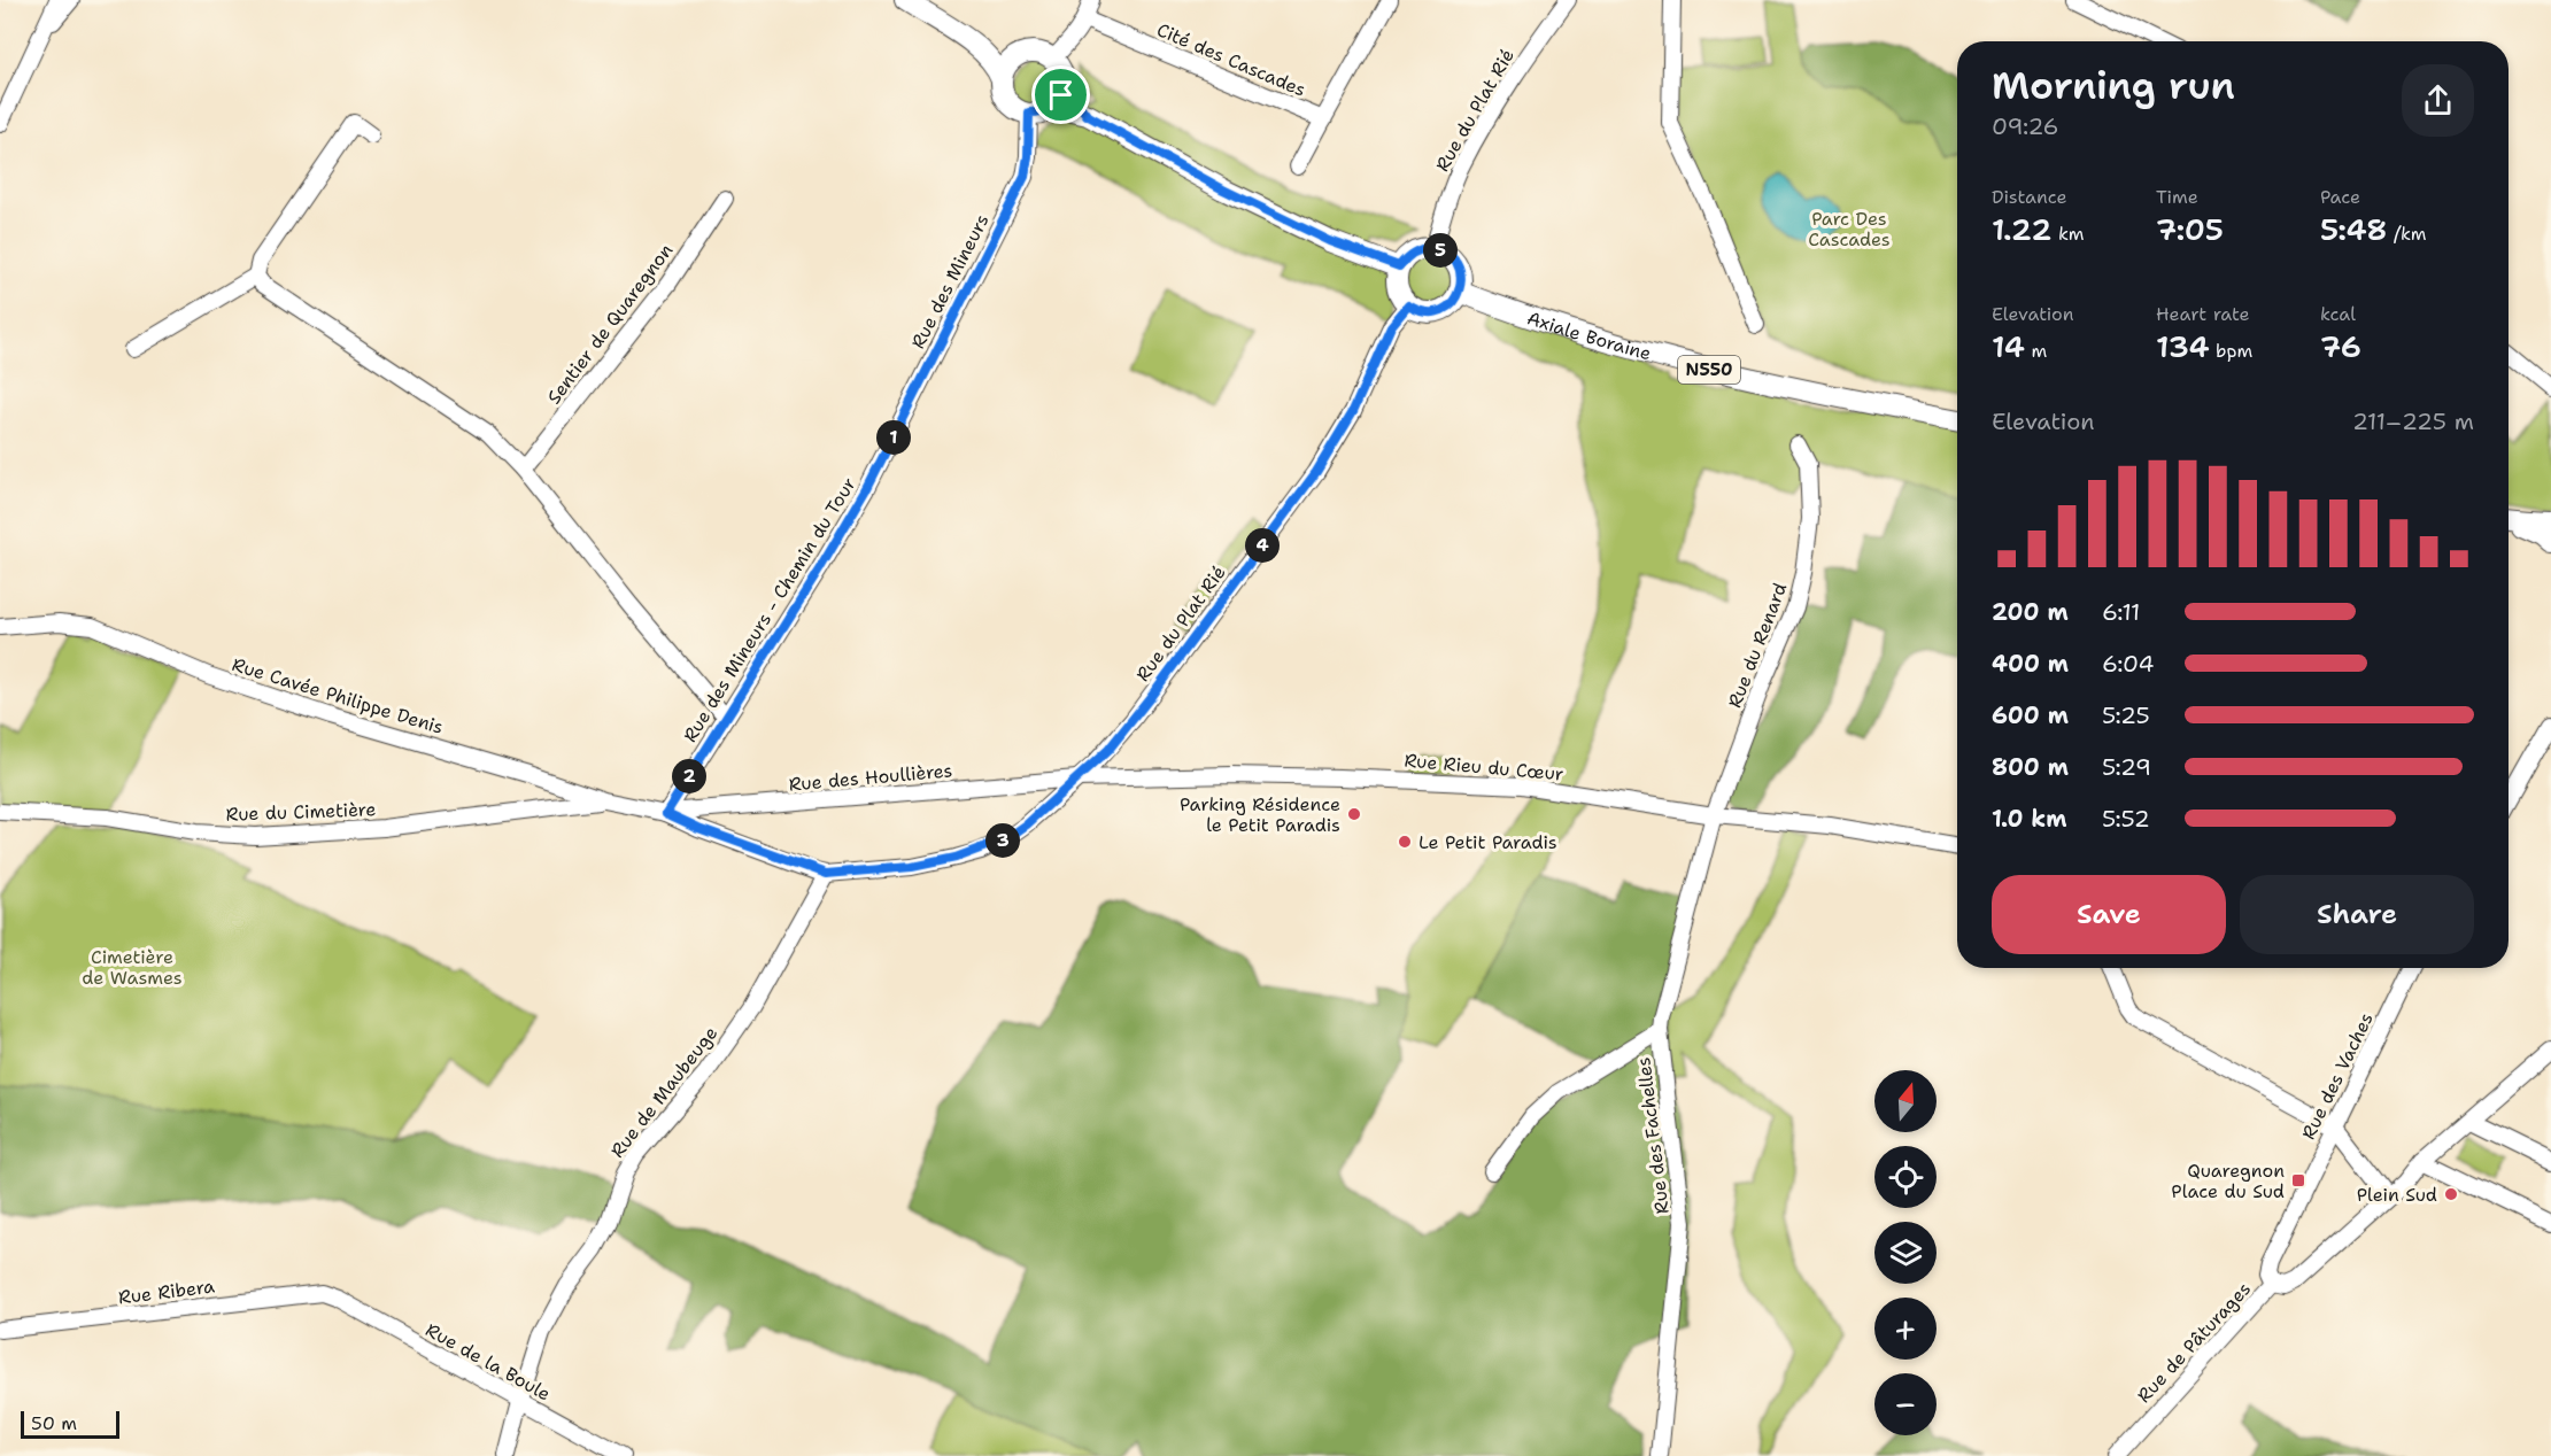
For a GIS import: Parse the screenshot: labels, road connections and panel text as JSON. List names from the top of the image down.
{
  "streets": {
    "main road": ["Axiale Boraine", "N550"],
    "street": [
      "Cité des Cascades",
      "Rue du Plat Rié",
      "Rue des Mineurs",
      "Sentier de Quaregnon",
      "Rue des Mineurs - Chemin du Tour",
      "Rue du Renard",
      "Rue Cavée Philippe Denis",
      "Rue Rieu du Cœur",
      "Rue des Houllières",
      "Rue du Cimetière",
      "Rue des Vaches",
      "Rue de Maubeuge",
      "Rue des Fachelles",
      "Rue Ribera",
      "Rue de Pâturages",
      "Rue de la Boule"
    ]
  },
  "crossings": [
    ["Rue du Plat Rié", "Axiale Boraine"],
    ["Rue du Plat Rié", "Rue Rieu du Cœur"],
    ["Rue du Plat Rié", "Rue des Houllières"],
    ["Rue du Plat Rié", "Rue de Maubeuge"],
    ["Rue des Mineurs", "Rue des Mineurs - Chemin du Tour"],
    ["Rue des Mineurs - Chemin du Tour", "Rue Cavée Philippe Denis"],
    ["Rue des Mineurs - Chemin du Tour", "Rue des Houllières"],
    ["Rue du Renard", "Rue Rieu du Cœur"],
    ["Rue du Renard", "Rue des Fachelles"],
    ["Rue Cavée Philippe Denis", "Rue des Houllières"],
    ["Rue Cavée Philippe Denis", "Rue du Cimetière"],
    ["Rue Rieu du Cœur", "Rue des Houllières"],
    ["Rue Rieu du Cœur", "Rue des Fachelles"],
    ["Rue des Vaches", "Rue de Pâturages"],
    ["Rue de Maubeuge", "Rue de la Boule"],
    ["Rue Ribera", "Rue de la Boule"]
  ],
  "parks": ["Parc Des Cascades", "Cimetière de Wasmes"],
  "places": {
    "other": ["Parking Résidence le Petit Paradis", "Le Petit Paradis", "Plein Sud"],
    "transit": ["Quaregnon Place du Sud"]
  },
  "scale_bar": "50 m",
  "north": "top",
  "page": {
    "heading": ["Morning run", "09:26"],
    "stats": [
      ["Distance", "1.22 km"],
      ["Time", "7:05"],
      ["Pace", "5:48 /km"],
      ["Elevation", "14 m"],
      ["Heart rate", "134 bpm"],
      ["kcal", "76"]
    ],
    "pins": [
      "5",
      "1",
      "4",
      "2",
      "3"
    ],
    "chart": ["Elevation", "211–225 m"],
    "list": [
      {
        "name": "200 m",
        "note": "6:11"
      },
      {
        "name": "400 m",
        "note": "6:04"
      },
      {
        "name": "600 m",
        "note": "5:25"
      },
      {
        "name": "800 m",
        "note": "5:29"
      },
      {
        "name": "1.0 km",
        "note": "5:52"
      }
    ],
    "buttons": ["Save", "Share"],
    "map_buttons": ["+", "−"],
    "scale": "50 m"
  }
}
